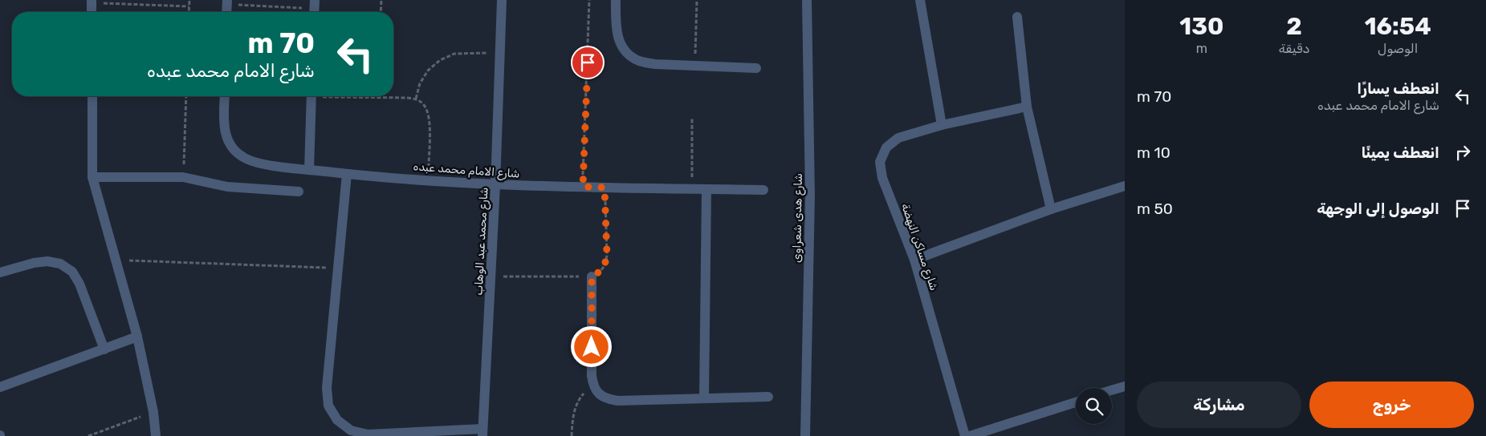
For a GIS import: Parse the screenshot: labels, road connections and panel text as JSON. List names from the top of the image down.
{
  "streets": {
    "street": [
      "شارع الامام محمد عبده",
      "شارع هدى شعراوى",
      "شارع محمد عبد الوهاب",
      "شارع مساكن النهضة"
    ]
  },
  "crossings": [
    ["شارع الامام محمد عبده", "شارع محمد عبد الوهاب"]
  ],
  "page": {
    "eta": [
      "16:54",
      "الوصول",
      "2",
      "دقيقة",
      "130",
      "m"
    ],
    "turn": ["70 m", "شارع الامام محمد عبده"],
    "list": [
      {
        "name": "انعطف يسارًا",
        "note": "شارع الامام محمد عبده",
        "value": "70 m"
      },
      {
        "name": "انعطف يمينًا",
        "value": "10 m"
      },
      {
        "name": "الوصول إلى الوجهة",
        "value": "50 m"
      }
    ],
    "buttons": ["خروج", "مشاركة"]
  }
}
